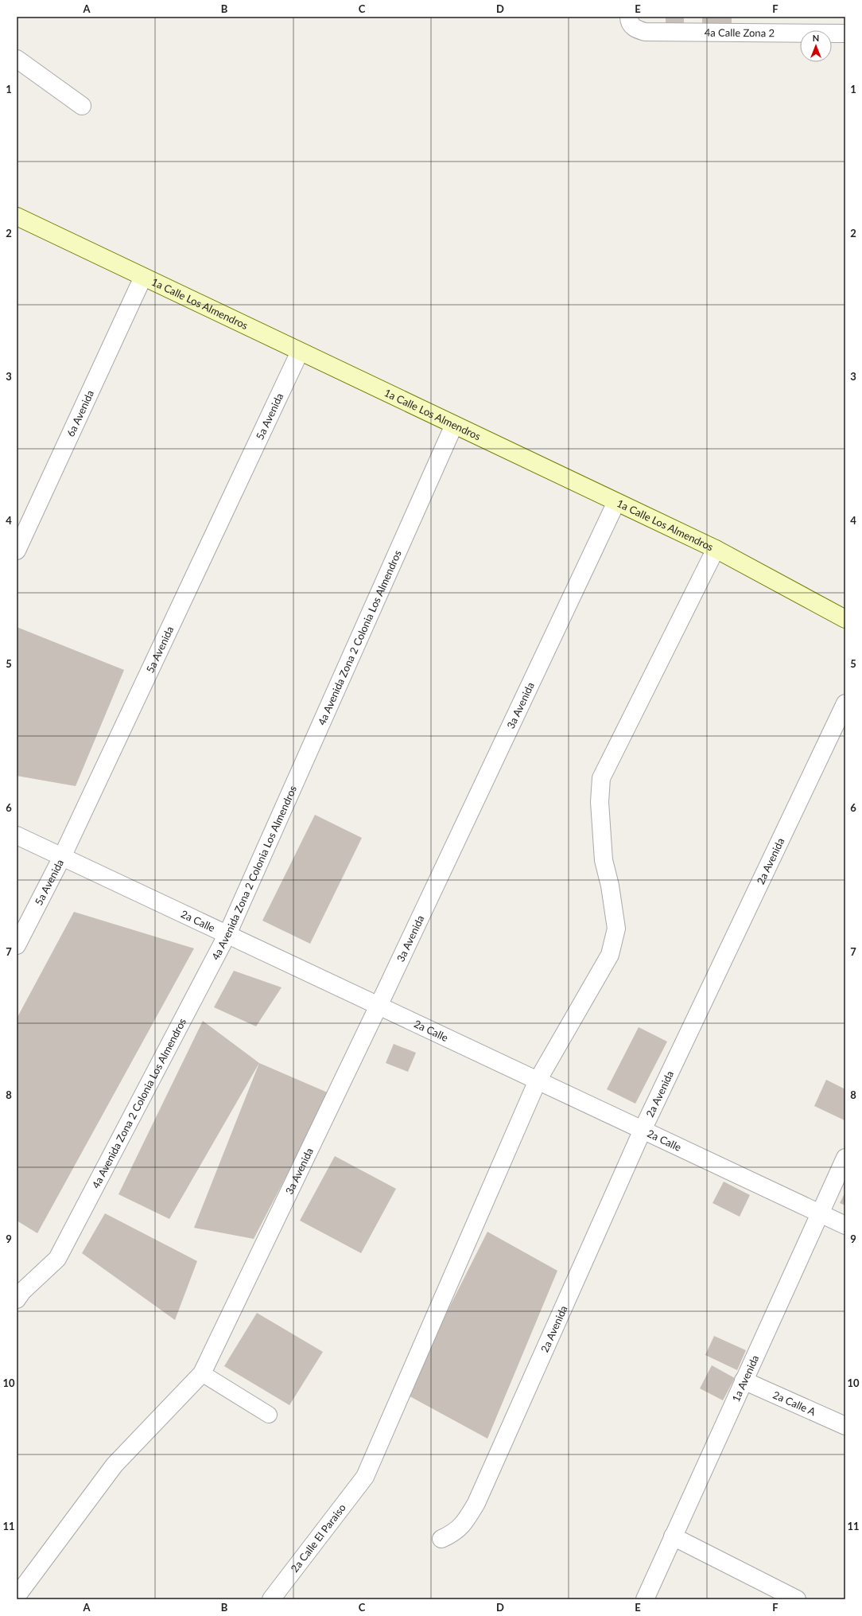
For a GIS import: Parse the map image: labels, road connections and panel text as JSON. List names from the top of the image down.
{
  "streets": {
    "street": [
      "4a Calle Zona 2",
      "1a Calle Los Almendros",
      "6a Avenida",
      "5a Avenida",
      "4a Avenida Zona 2 Colonia Los Almendros",
      "3a Avenida",
      "2a Avenida",
      "2a Calle",
      "1a Avenida",
      "2a Calle A",
      "2a Calle El Paraiso"
    ]
  },
  "crossings": [
    ["1a Calle Los Almendros", "6a Avenida"],
    ["1a Calle Los Almendros", "5a Avenida"],
    ["1a Calle Los Almendros", "4a Avenida Zona 2 Colonia Los Almendros"],
    ["1a Calle Los Almendros", "3a Avenida"],
    ["1a Calle Los Almendros", "2a Calle El Paraiso"],
    ["5a Avenida", "2a Calle"],
    ["4a Avenida Zona 2 Colonia Los Almendros", "2a Calle"],
    ["3a Avenida", "2a Calle"],
    ["2a Avenida", "2a Calle"],
    ["2a Calle", "1a Avenida"],
    ["2a Calle", "2a Calle El Paraiso"],
    ["1a Avenida", "2a Calle A"]
  ],
  "north": "top",
  "grid": {
    "columns": [
      "A",
      "B",
      "C",
      "D",
      "E",
      "F"
    ],
    "rows": [
      "1",
      "2",
      "3",
      "4",
      "5",
      "6",
      "7",
      "8",
      "9",
      "10",
      "11"
    ]
  }
}
